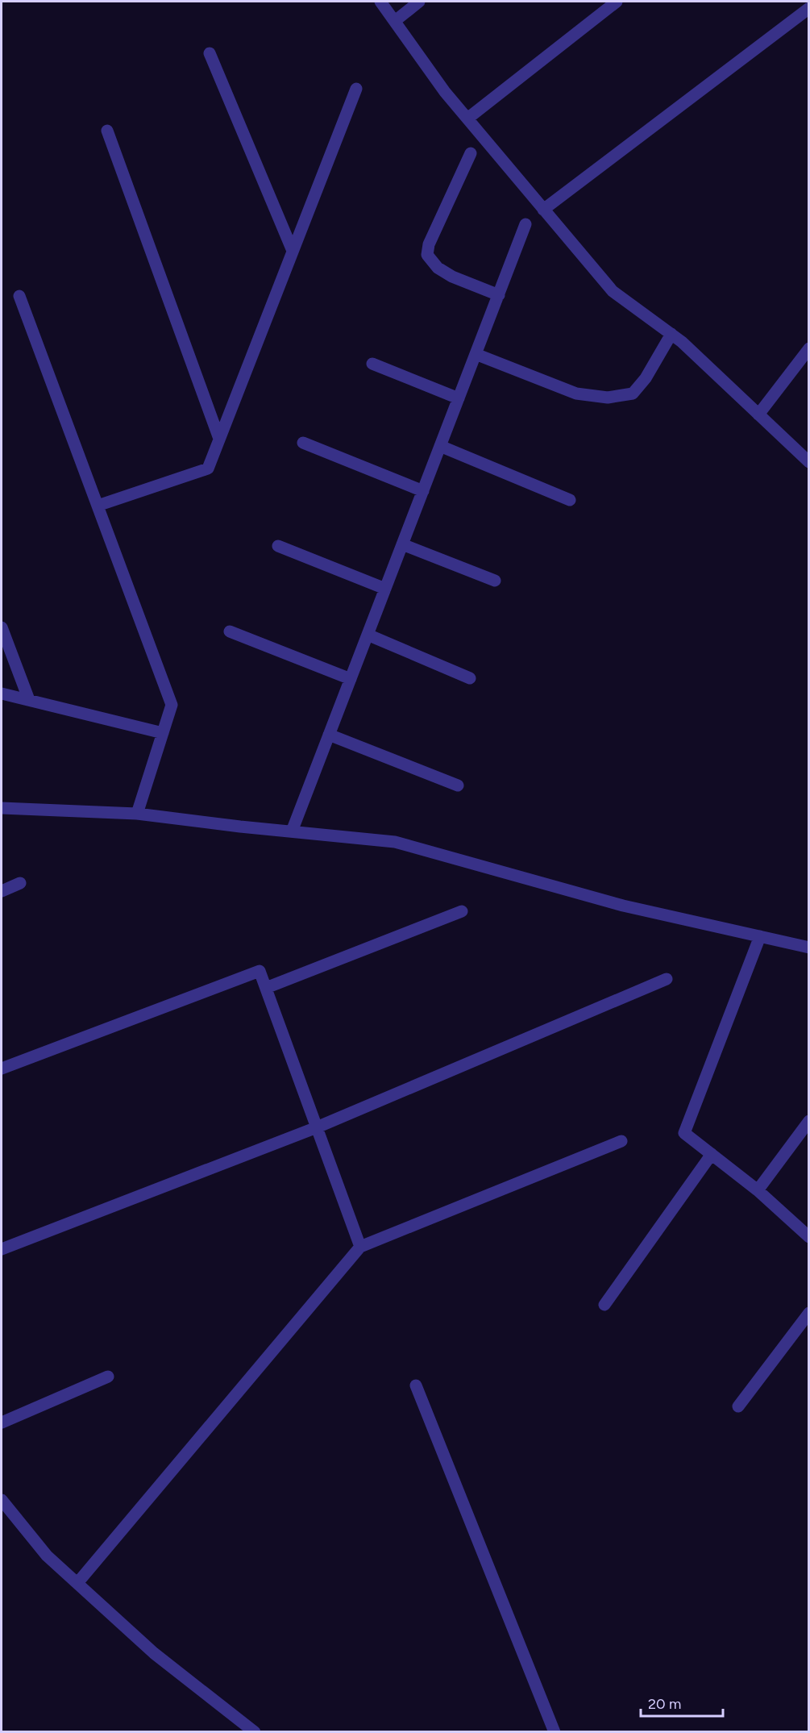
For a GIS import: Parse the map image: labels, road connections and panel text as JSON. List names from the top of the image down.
{
  "scale_bar": "20 m"
}
